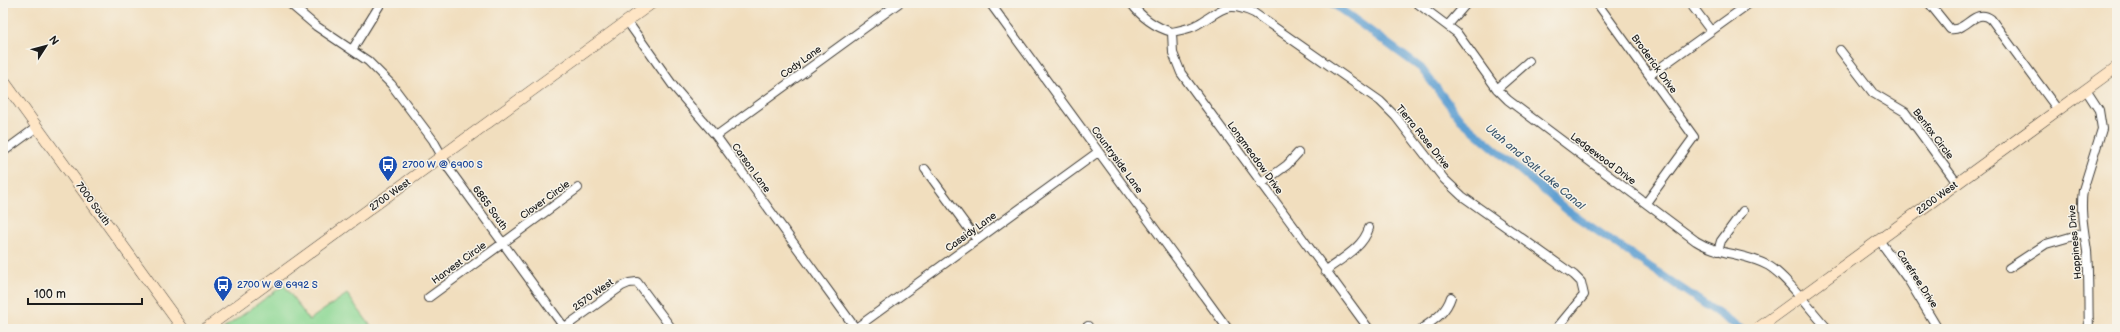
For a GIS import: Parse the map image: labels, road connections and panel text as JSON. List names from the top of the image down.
{
  "streets": {
    "main road": ["2700 West", "2200 West", "7000 South"],
    "street": [
      "Cody Lane",
      "Broderick Drive",
      "Benfox Circle",
      "Tierra Rose Drive",
      "Longmeadow Drive",
      "Ledgewood Drive",
      "Countryside Lane",
      "Carson Lane",
      "Clover Circle",
      "6865 South",
      "Cassidy Lane",
      "Happiness Drive",
      "Harvest Circle",
      "Carefree Drive",
      "2570 West"
    ]
  },
  "crossings": [
    ["Cody Lane", "Carson Lane"],
    ["Broderick Drive", "Ledgewood Drive"],
    ["Benfox Circle", "2200 West"],
    ["Tierra Rose Drive", "Longmeadow Drive"],
    ["Ledgewood Drive", "2200 West"],
    ["Countryside Lane", "Cassidy Lane"],
    ["Carson Lane", "2700 West"],
    ["Carson Lane", "Cassidy Lane"],
    ["2700 West", "6865 South"],
    ["2200 West", "Happiness Drive"],
    ["2200 West", "Carefree Drive"],
    ["Clover Circle", "6865 South"],
    ["Clover Circle", "Harvest Circle"],
    ["6865 South", "Harvest Circle"],
    ["6865 South", "2570 West"]
  ],
  "water": ["Utah and Salt Lake Canal"],
  "places": {
    "bus stop": ["2700 W @ 6900 S", "2700 W @ 6992 S"]
  },
  "scale_bar": "100 m",
  "north": "top right"
}
